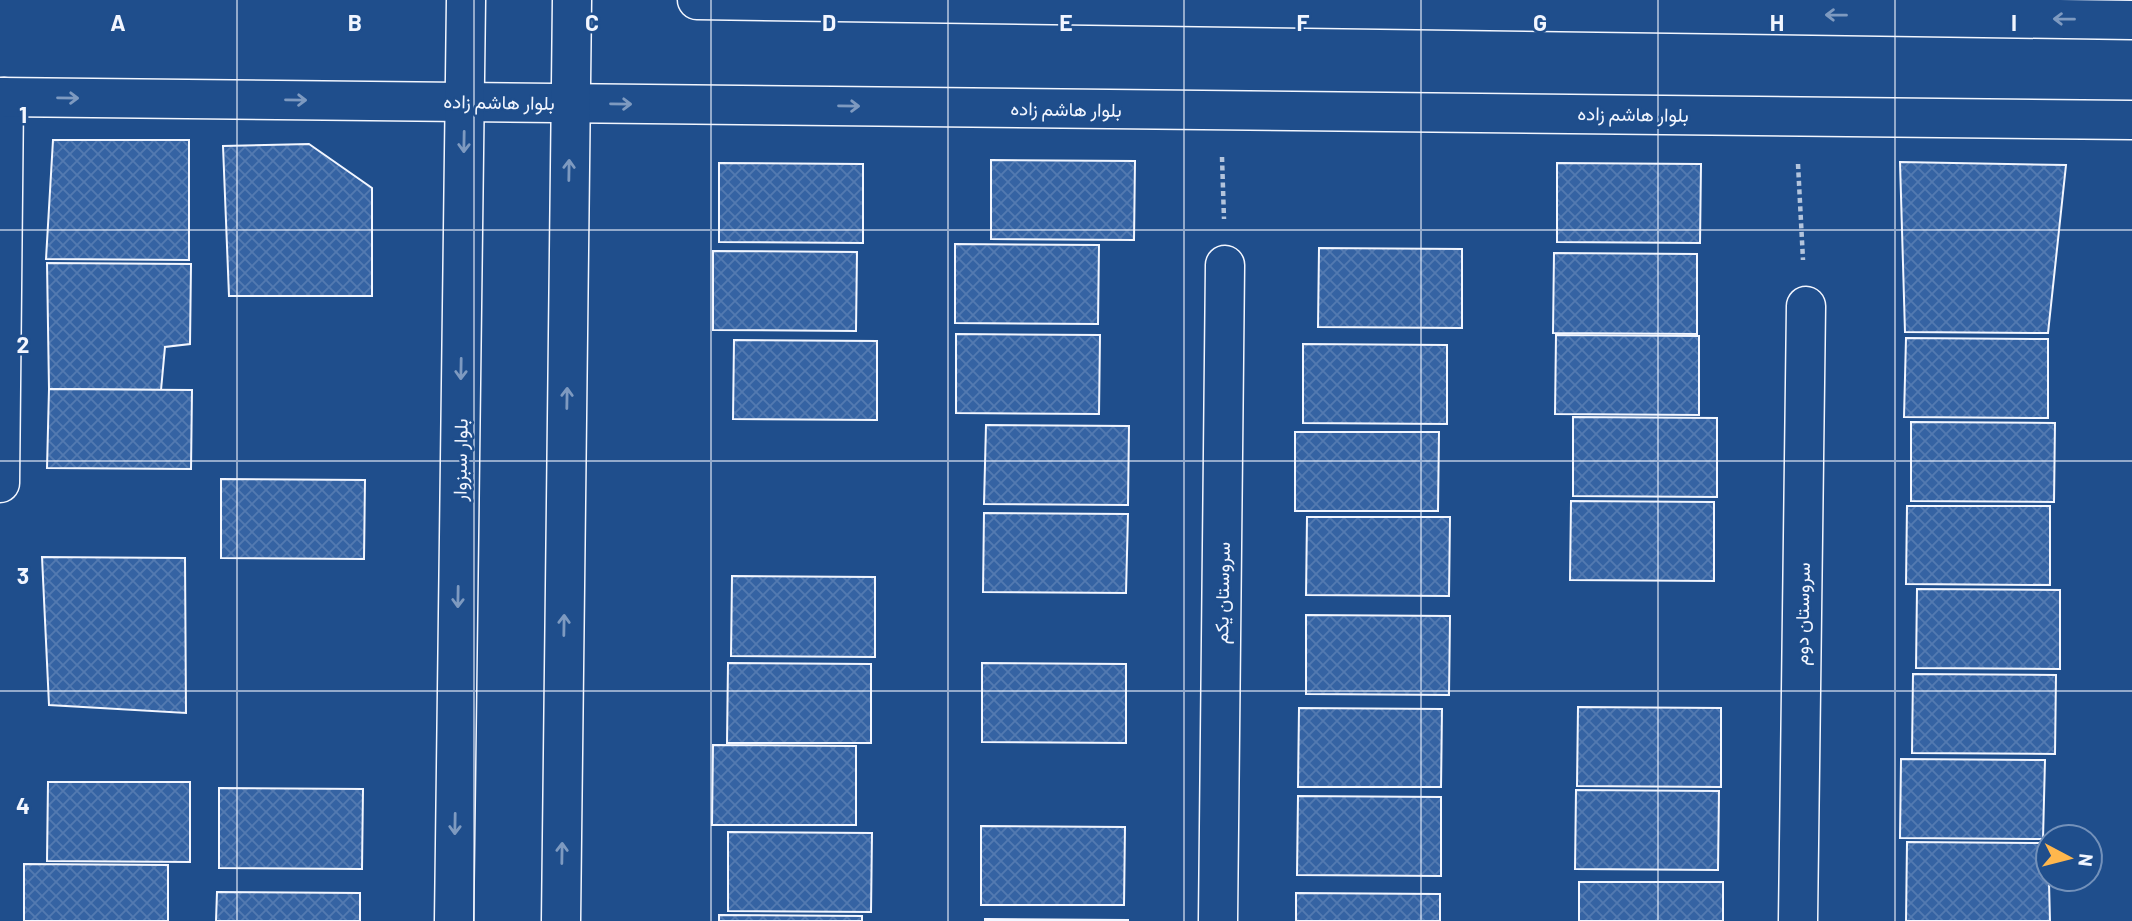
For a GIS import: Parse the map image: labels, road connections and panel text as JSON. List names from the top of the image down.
{
  "streets": {
    "street": [
      "بلوار هاشم زاده",
      "بلوار سبزوار",
      "سروستان یکم",
      "سروستان دوم"
    ]
  },
  "crossings": [
    ["بلوار هاشم زاده", "بلوار سبزوار"]
  ],
  "north": "right",
  "grid": {
    "columns": [
      "A",
      "B",
      "C",
      "D",
      "E",
      "F",
      "G",
      "H",
      "I"
    ],
    "rows": [
      "1",
      "2",
      "3",
      "4"
    ]
  }
}
